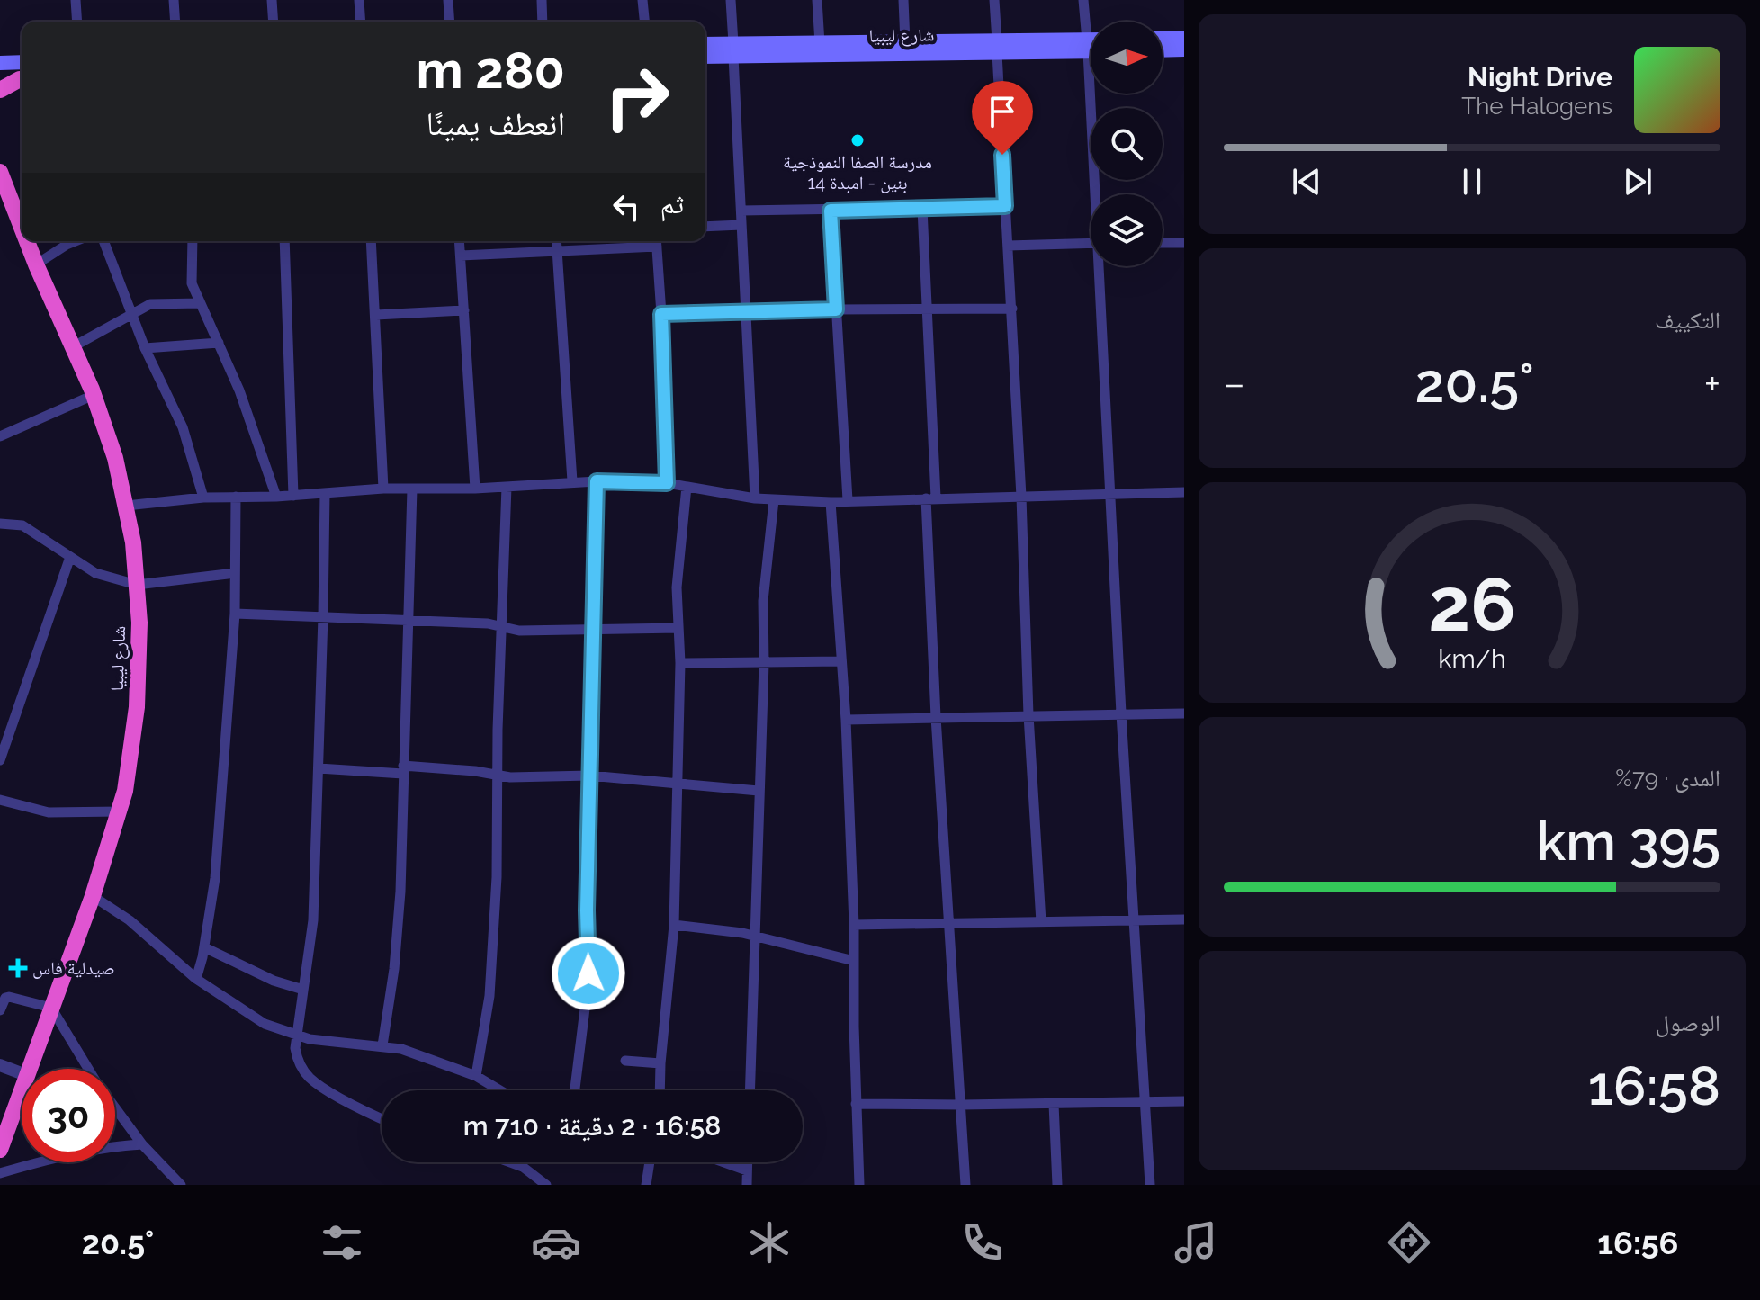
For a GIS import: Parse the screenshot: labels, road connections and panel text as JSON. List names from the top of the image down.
{
  "streets": {
    "highway": ["شارع ليبيا"]
  },
  "places": {
    "other": ["مدرسة الصفا النموذجية بنين - امبدة 14"],
    "health": ["صيدلية فاس"]
  },
  "north": "right",
  "page": {
    "turn": ["280 m", "انعطف يمينًا"],
    "song": ["Night Drive", "The Halogens"],
    "then": "ثم",
    "tile": [
      "التكييف",
      ["المدى · 79%", "395 km"],
      ["الوصول", "16:58"]
    ],
    "heat": ["−", "20.5°", "+"],
    "limit": "30",
    "trip": "16:58 · 2 دقيقة · 710 m",
    "tabs": ["16:56", "20.5°"],
    "gauge": ["26", "km/h"]
  }
}
